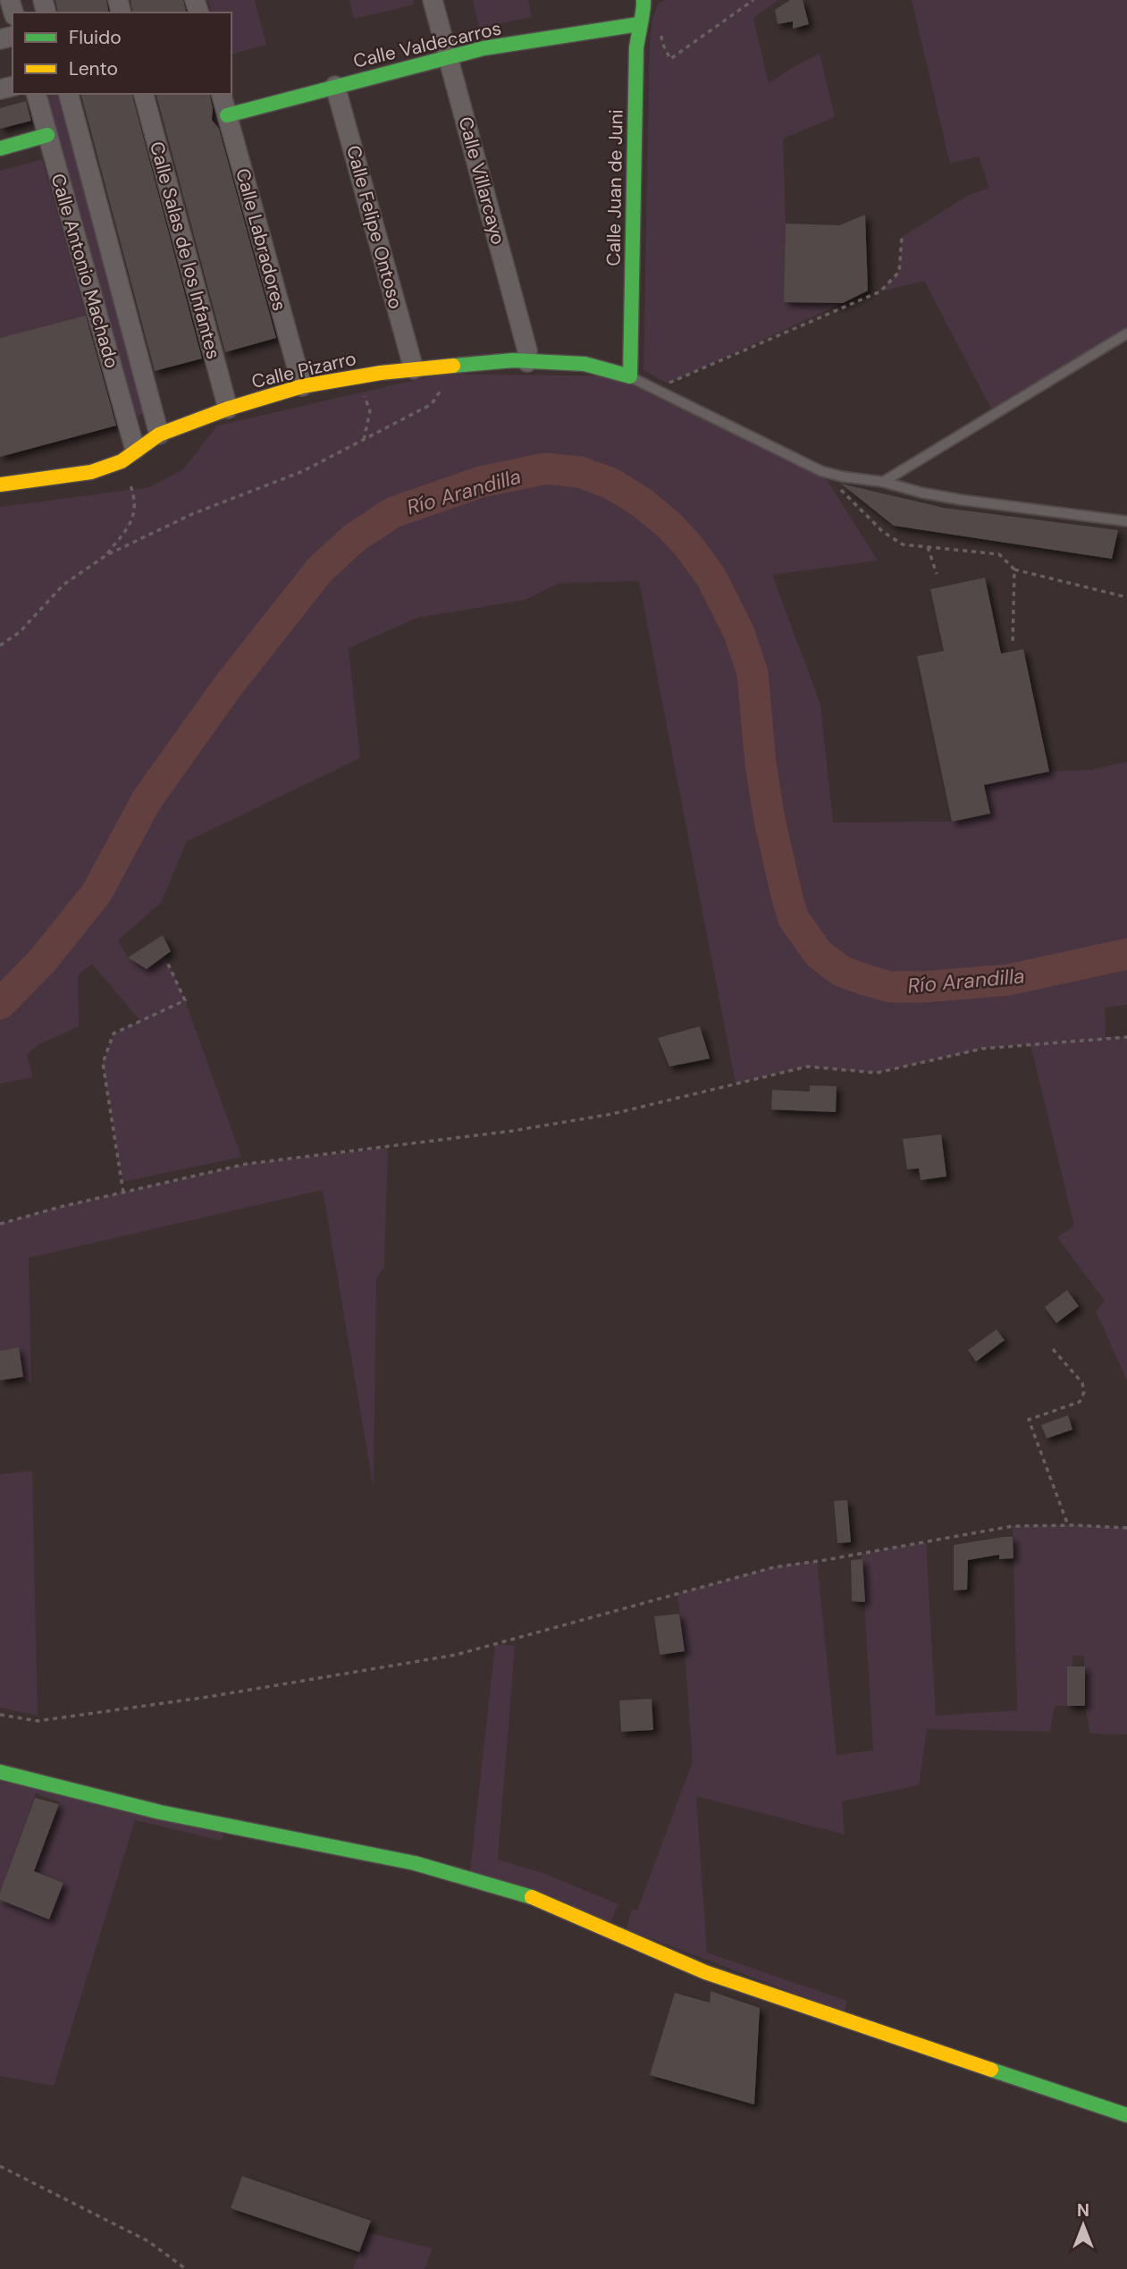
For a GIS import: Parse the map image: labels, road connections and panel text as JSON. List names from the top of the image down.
{
  "streets": {
    "street": [
      "Calle Valdecarros",
      "Calle Villarcayo",
      "Calle Juan de Juni",
      "Calle Felipe Ontoso",
      "Calle Labradores",
      "Calle Salas de los Infantes",
      "Calle Antonio Machado",
      "Calle Pizarro"
    ]
  },
  "crossings": [
    ["Calle Valdecarros", "Calle Villarcayo"],
    ["Calle Valdecarros", "Calle Juan de Juni"],
    ["Calle Valdecarros", "Calle Felipe Ontoso"],
    ["Calle Valdecarros", "Calle Labradores"],
    ["Calle Villarcayo", "Calle Pizarro"],
    ["Calle Juan de Juni", "Calle Pizarro"],
    ["Calle Felipe Ontoso", "Calle Pizarro"],
    ["Calle Labradores", "Calle Pizarro"],
    ["Calle Salas de los Infantes", "Calle Pizarro"],
    ["Calle Antonio Machado", "Calle Pizarro"]
  ],
  "water": ["Río Arandilla"],
  "legend": ["Fluido", "Lento"],
  "north": "top"
}
